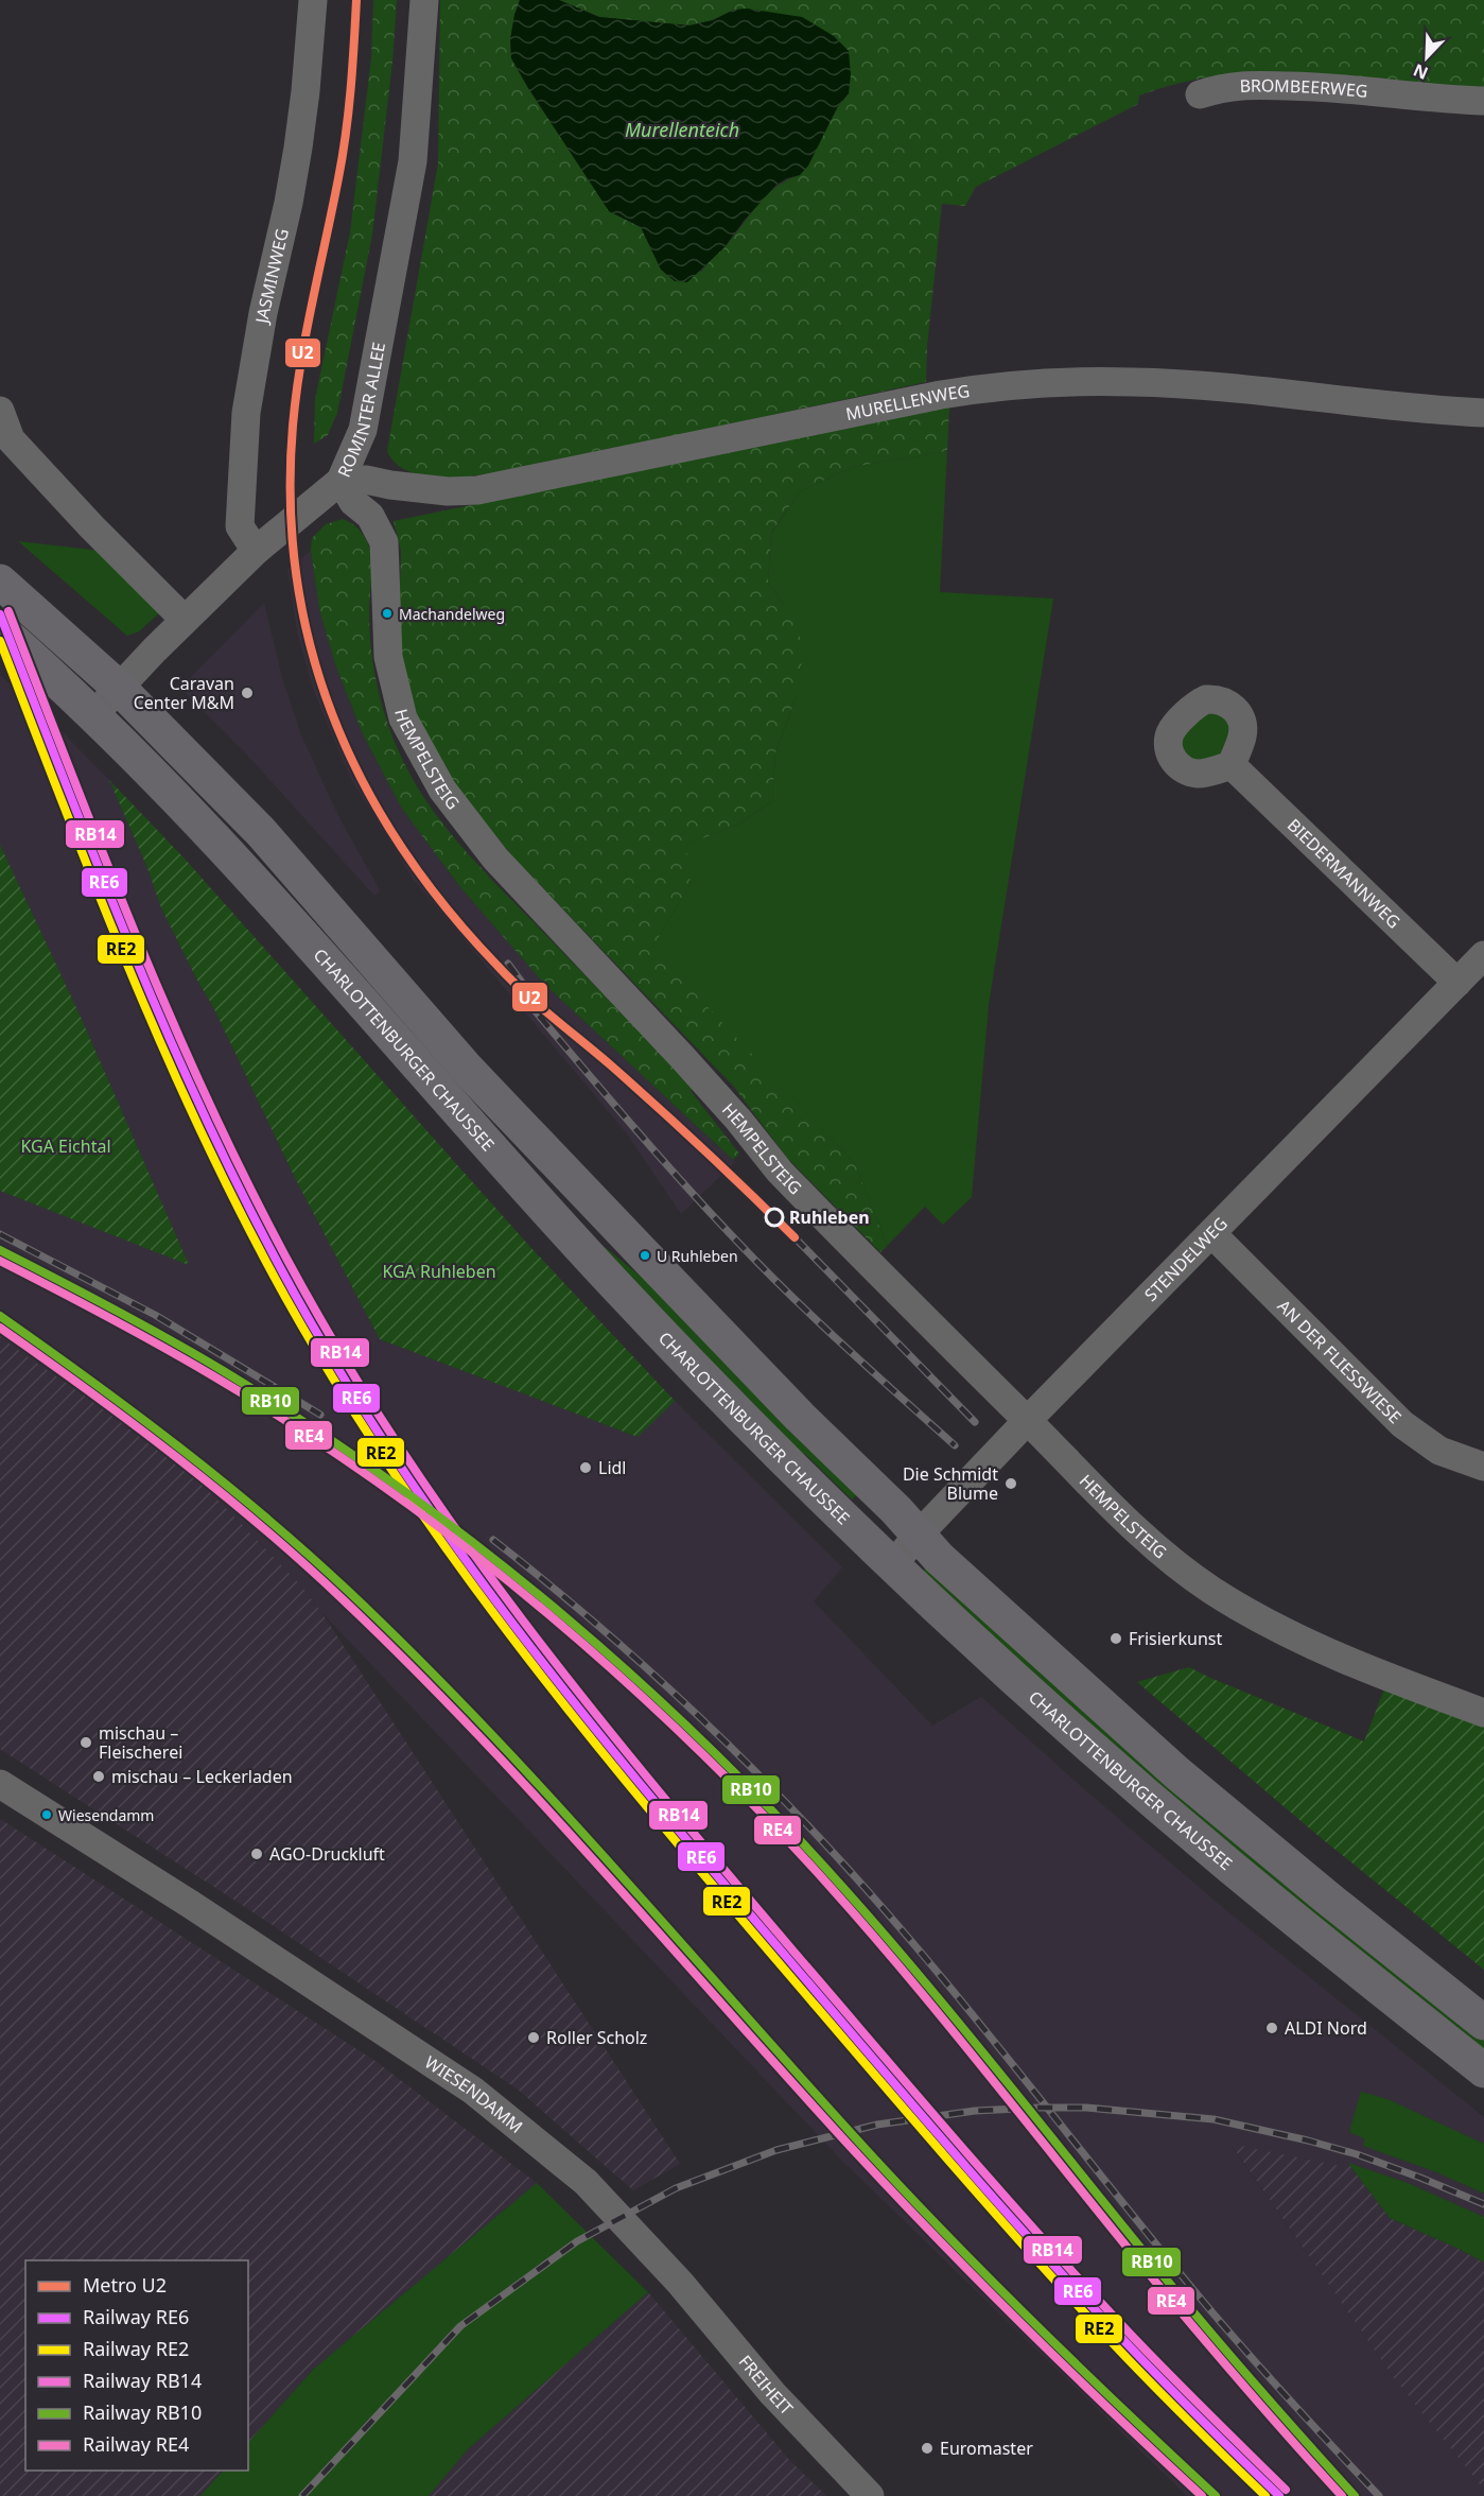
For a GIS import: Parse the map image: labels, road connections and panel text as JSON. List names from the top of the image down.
{
  "streets": {
    "main road": ["CHARLOTTENBURGER CHAUSSEE"],
    "street": [
      "BROMBEERWEG",
      "JASMINWEG",
      "MURELLENWEG",
      "ROMINTER ALLEE",
      "HEMPELSTEIG",
      "BIEDERMANNWEG",
      "STENDELWEG",
      "AN DER FLIESSWIESE",
      "WIESENDAMM",
      "FREIHEIT"
    ]
  },
  "crossings": [
    ["JASMINWEG", "ROMINTER ALLEE"],
    ["MURELLENWEG", "ROMINTER ALLEE"],
    ["MURELLENWEG", "HEMPELSTEIG"],
    ["ROMINTER ALLEE", "HEMPELSTEIG"],
    ["ROMINTER ALLEE", "CHARLOTTENBURGER CHAUSSEE"],
    ["HEMPELSTEIG", "STENDELWEG"],
    ["BIEDERMANNWEG", "STENDELWEG"],
    ["CHARLOTTENBURGER CHAUSSEE", "STENDELWEG"],
    ["STENDELWEG", "AN DER FLIESSWIESE"],
    ["WIESENDAMM", "FREIHEIT"]
  ],
  "water": ["Murellenteich"],
  "parks": ["KGA Eichtal", "KGA Ruhleben"],
  "places": [
    "Machandelweg",
    "Caravan Center M&M",
    "Ruhleben",
    "U Ruhleben",
    "Lidl",
    "Die Schmidt Blume",
    "Frisierkunst",
    "mischau – Fleischerei",
    "mischau – Leckerladen",
    "Wiesendamm",
    "AGO-Druckluft",
    "ALDI Nord",
    "Roller Scholz",
    "Euromaster"
  ],
  "lines": [
    "metro line U2",
    "rail line RB14",
    "rail line RE6",
    "rail line RE2",
    "rail line RB10",
    "rail line RE4"
  ],
  "legend": [
    "Metro U2",
    "Railway RE6",
    "Railway RE2",
    "Railway RB14",
    "Railway RB10",
    "Railway RE4"
  ],
  "north": "bottom left"
}
